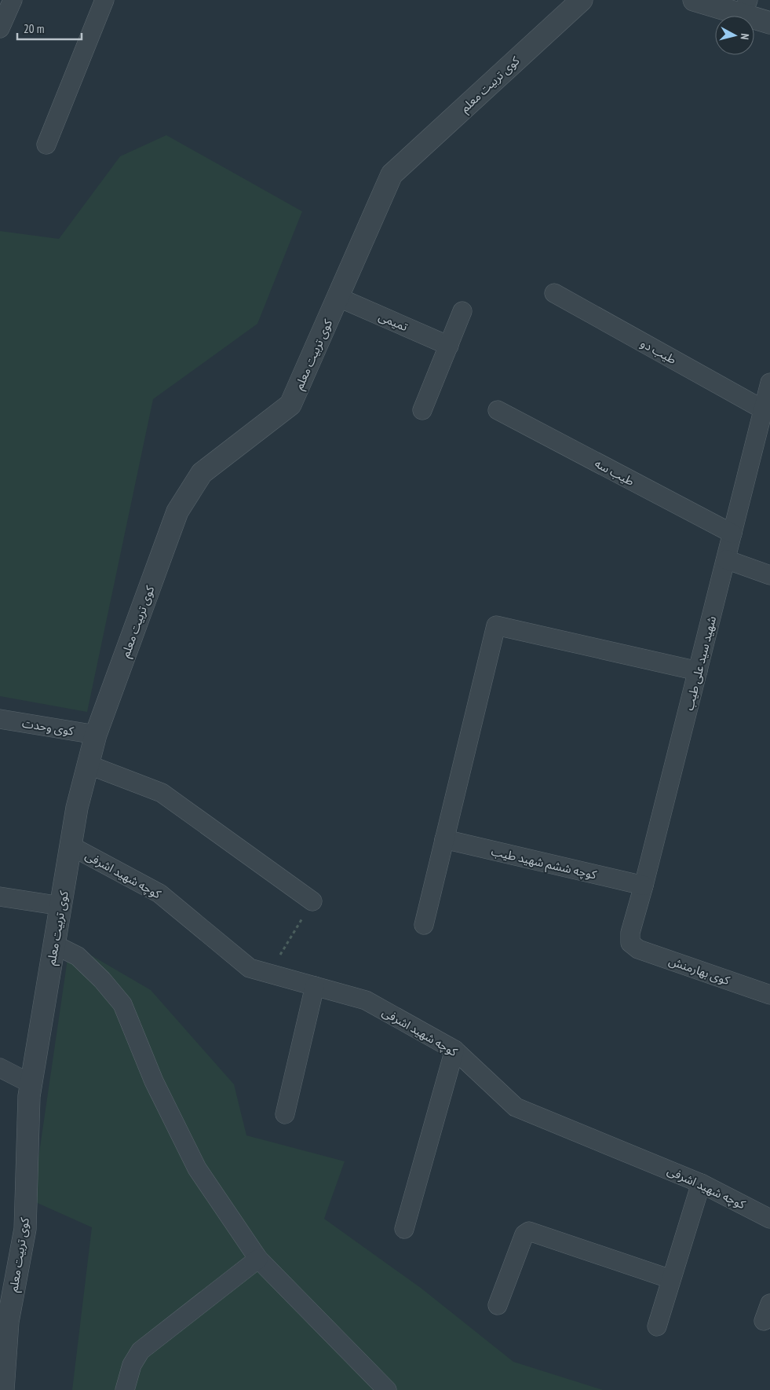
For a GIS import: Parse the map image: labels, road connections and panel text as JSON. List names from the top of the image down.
{
  "streets": {
    "street": [
      "کوی تربیت معلم",
      "تمیمی",
      "طیب دو",
      "طیب سه",
      "شهید سید علی طیب",
      "کوی وحدت",
      "کوچه ششم شهید طیب",
      "کوچه شهید اشرفی",
      "کوی بهارمنش"
    ]
  },
  "crossings": [
    ["کوی تربیت معلم", "تمیمی"],
    ["کوی تربیت معلم", "کوی وحدت"],
    ["کوی تربیت معلم", "کوچه شهید اشرفی"],
    ["طیب دو", "شهید سید علی طیب"],
    ["طیب سه", "شهید سید علی طیب"],
    ["شهید سید علی طیب", "کوچه ششم شهید طیب"],
    ["شهید سید علی طیب", "کوی بهارمنش"]
  ],
  "scale_bar": "20 m",
  "north": "right"
}
